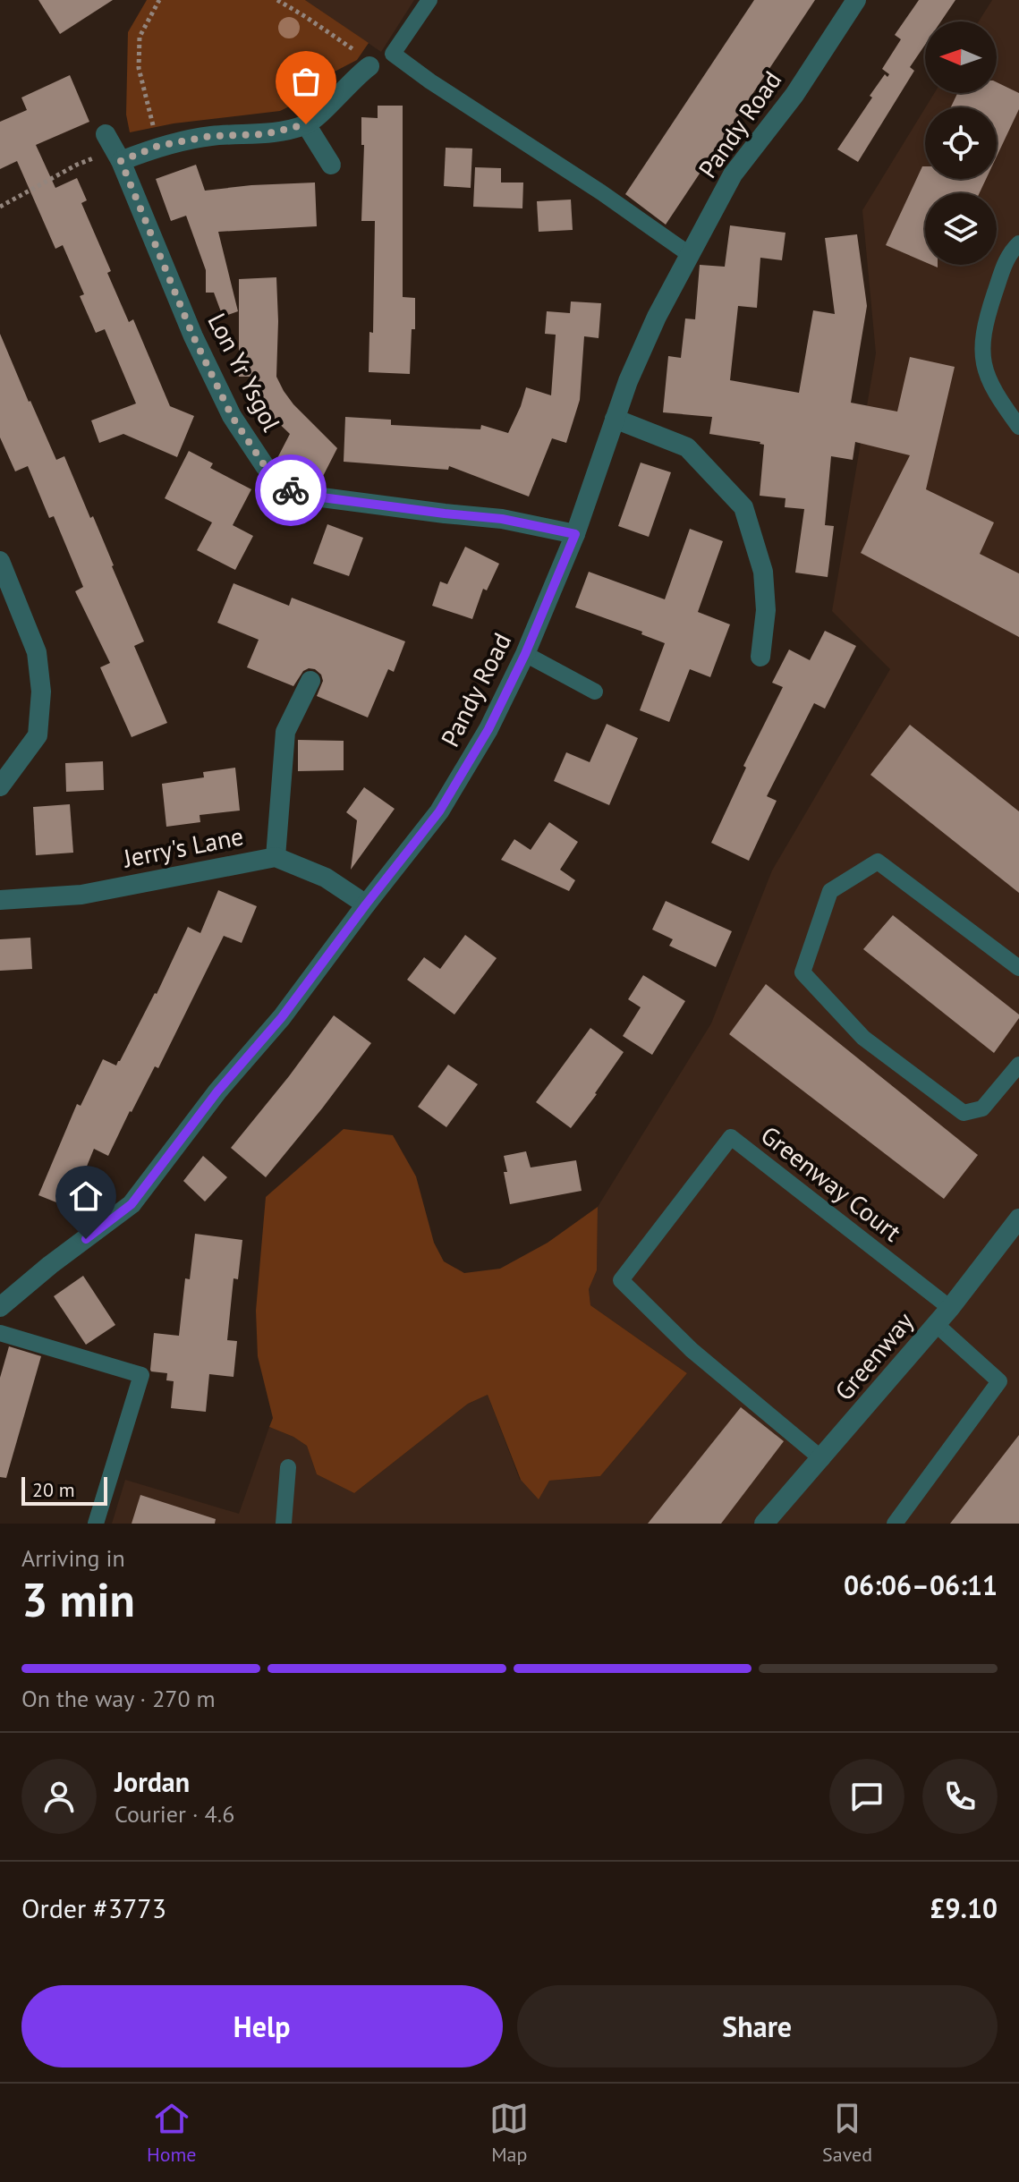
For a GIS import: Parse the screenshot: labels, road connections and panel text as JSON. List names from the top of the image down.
{
  "streets": {
    "street": [
      "Pandy Road",
      "Lon Yr Ysgol",
      "Jerry's Lane",
      "Greenway"
    ],
    "lane": ["Greenway Court"]
  },
  "crossings": [
    ["Pandy Road", "Lon Yr Ysgol"],
    ["Pandy Road", "Jerry's Lane"],
    ["Greenway Court", "Greenway"]
  ],
  "scale_bar": "20 m",
  "north": "left",
  "page": {
    "scale": "20 m",
    "heading": ["3 min", "Arriving in", "06:06–06:11"],
    "panel": [
      "Jordan",
      "Courier · 4.6",
      "Order #3773",
      "£9.10"
    ],
    "bar": "On the way · 270 m",
    "buttons": ["Help", "Share"],
    "tabs": ["Home", "Map", "Saved"]
  }
}
